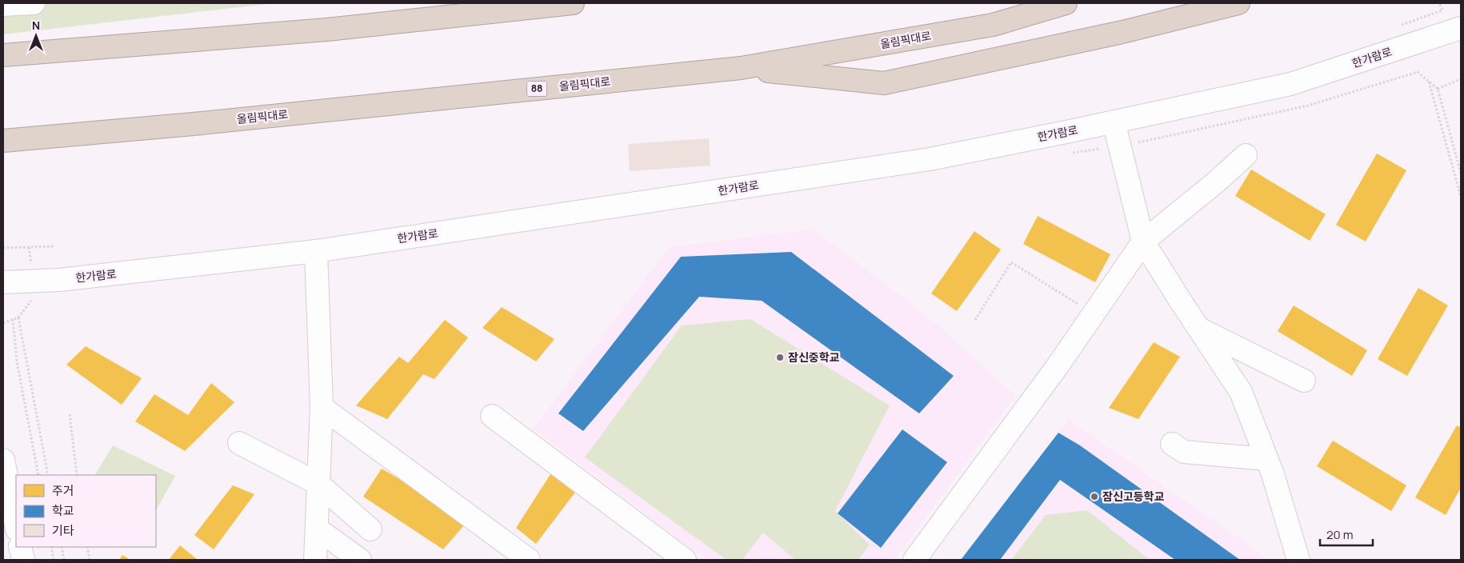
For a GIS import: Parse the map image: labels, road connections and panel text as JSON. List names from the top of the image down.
{
  "streets": {
    "highway": ["올림픽대로", "88"],
    "street": ["한가람로"]
  },
  "places": ["잠신중학교", "잠신고등학교"],
  "legend": ["주거", "학교", "기타"],
  "scale_bar": "20 m",
  "north": "top"
}
